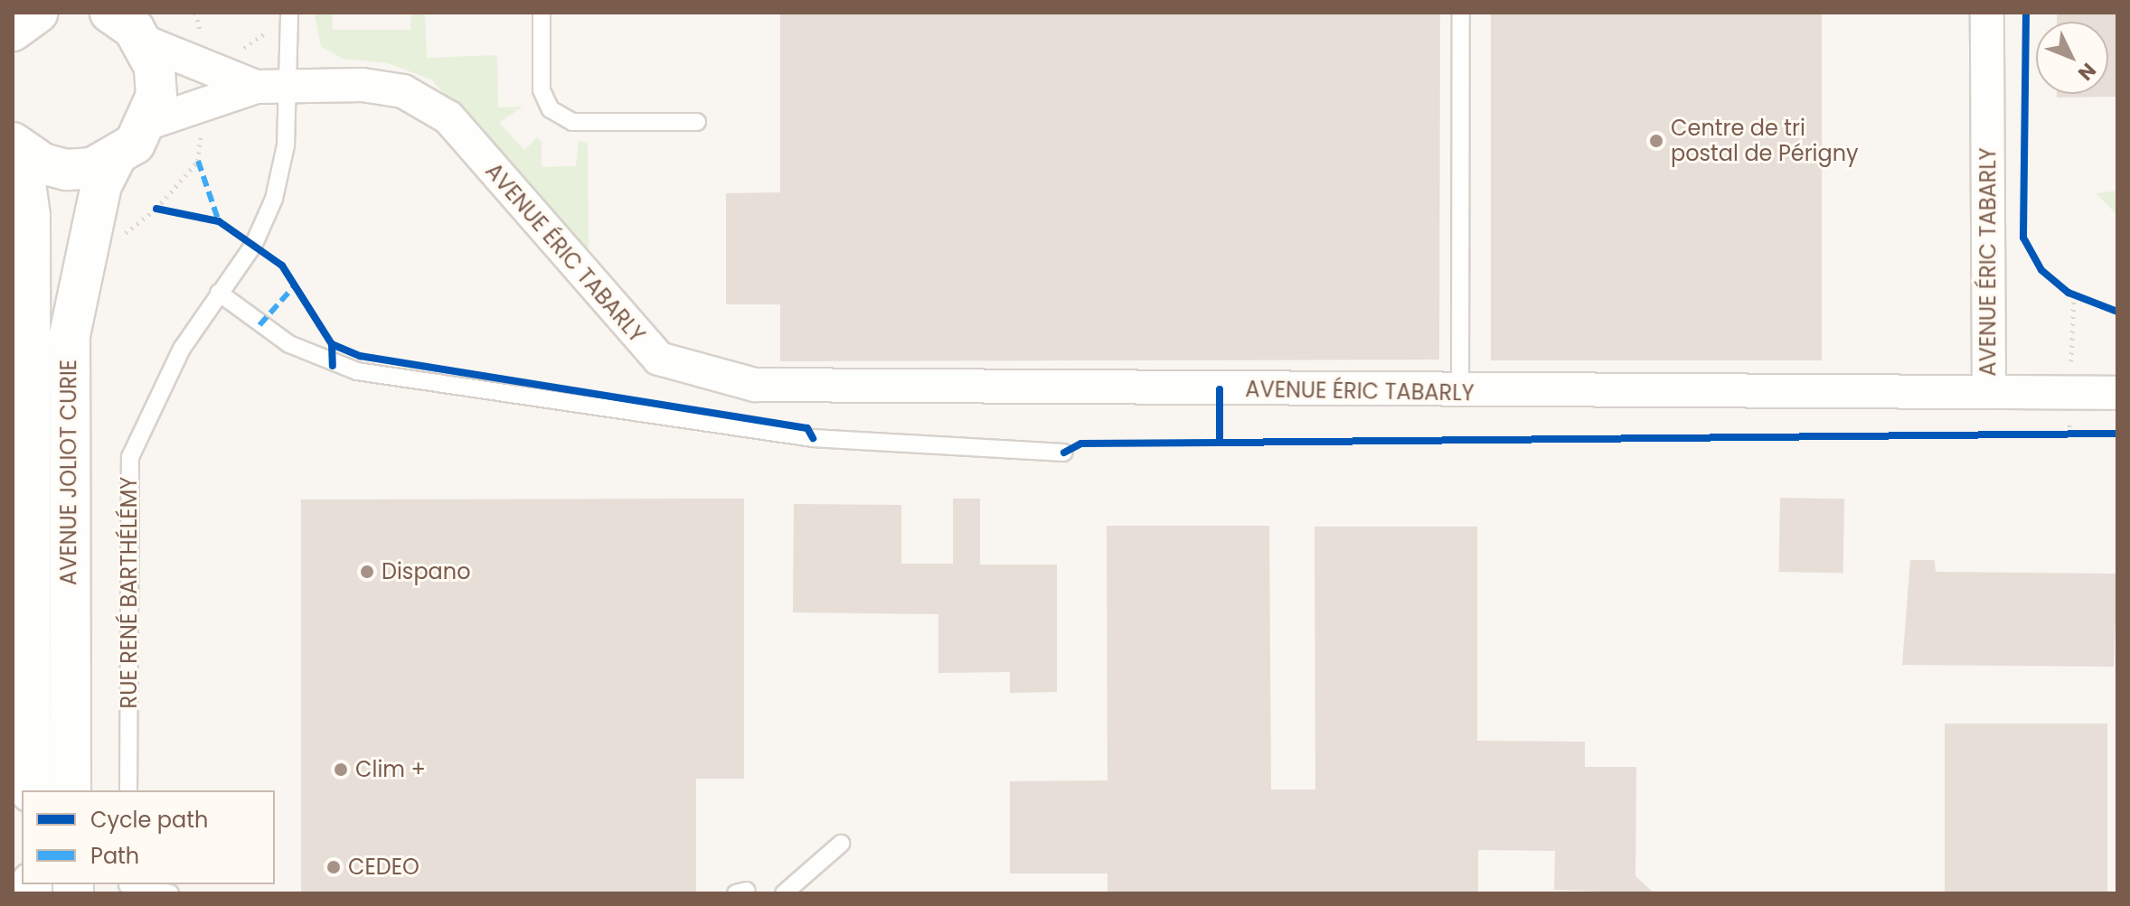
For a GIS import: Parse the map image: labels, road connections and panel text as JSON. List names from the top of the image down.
{
  "streets": {
    "main road": ["AVENUE JOLIOT CURIE"],
    "street": ["AVENUE ÉRIC TABARLY"],
    "lane": ["RUE RENÉ BARTHÉLÉMY"]
  },
  "crossings": [
    ["AVENUE ÉRIC TABARLY", "RUE RENÉ BARTHÉLÉMY"]
  ],
  "places": [
    "Centre de tri postal de Périgny",
    "Dispano",
    "Clim +",
    "CEDEO"
  ],
  "legend": ["Cycle path", "Path"],
  "north": "bottom right"
}
